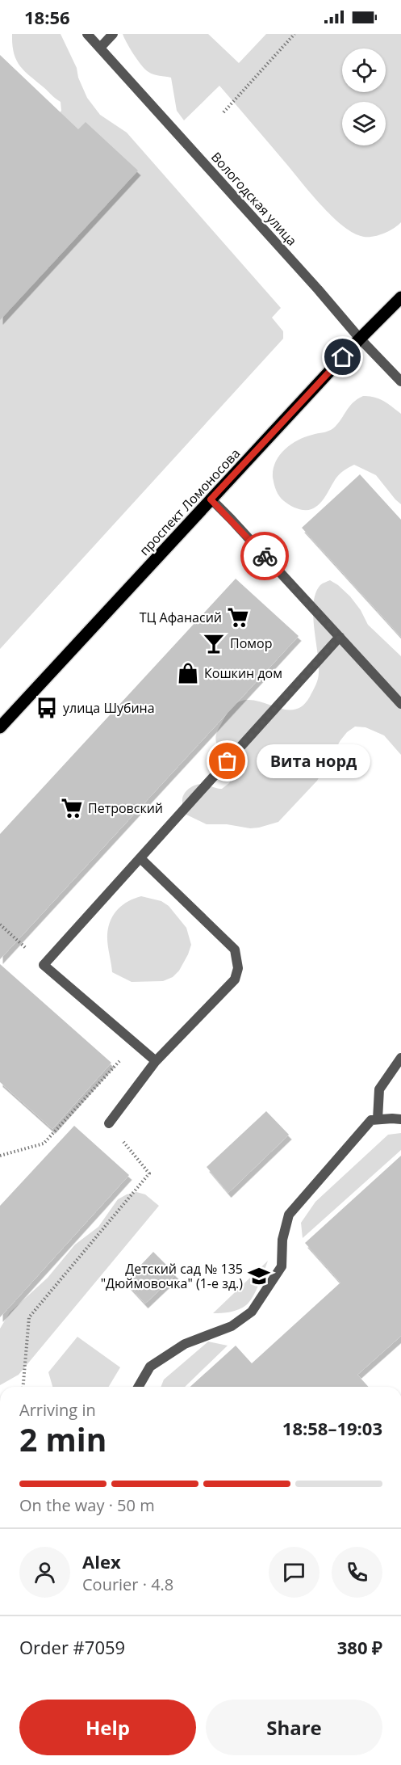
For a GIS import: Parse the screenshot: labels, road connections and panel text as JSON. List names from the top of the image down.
{
  "streets": {
    "main road": ["проспект Ломоносова"],
    "street": ["Вологодская улица"]
  },
  "crossings": [
    ["Вологодская улица", "проспект Ломоносова"]
  ],
  "places": {
    "supermarket": ["ТЦ Афанасий", "Петровский"],
    "bar": ["Помор"],
    "shop": ["Кошкин дом"],
    "bus stop": ["улица Шубина"],
    "other": ["Вита норд"],
    "school or university": ["Детский сад № 135 \"Дюймовочка\" (1-е зд.)"]
  },
  "page": {
    "status": "18:56",
    "bubble": "Вита норд",
    "heading": ["2 min", "Arriving in", "18:58–19:03"],
    "panel": [
      "Alex",
      "Courier · 4.8",
      "Order #7059",
      "380 ₽"
    ],
    "bar": "On the way · 50 m",
    "buttons": ["Help", "Share"]
  }
}
